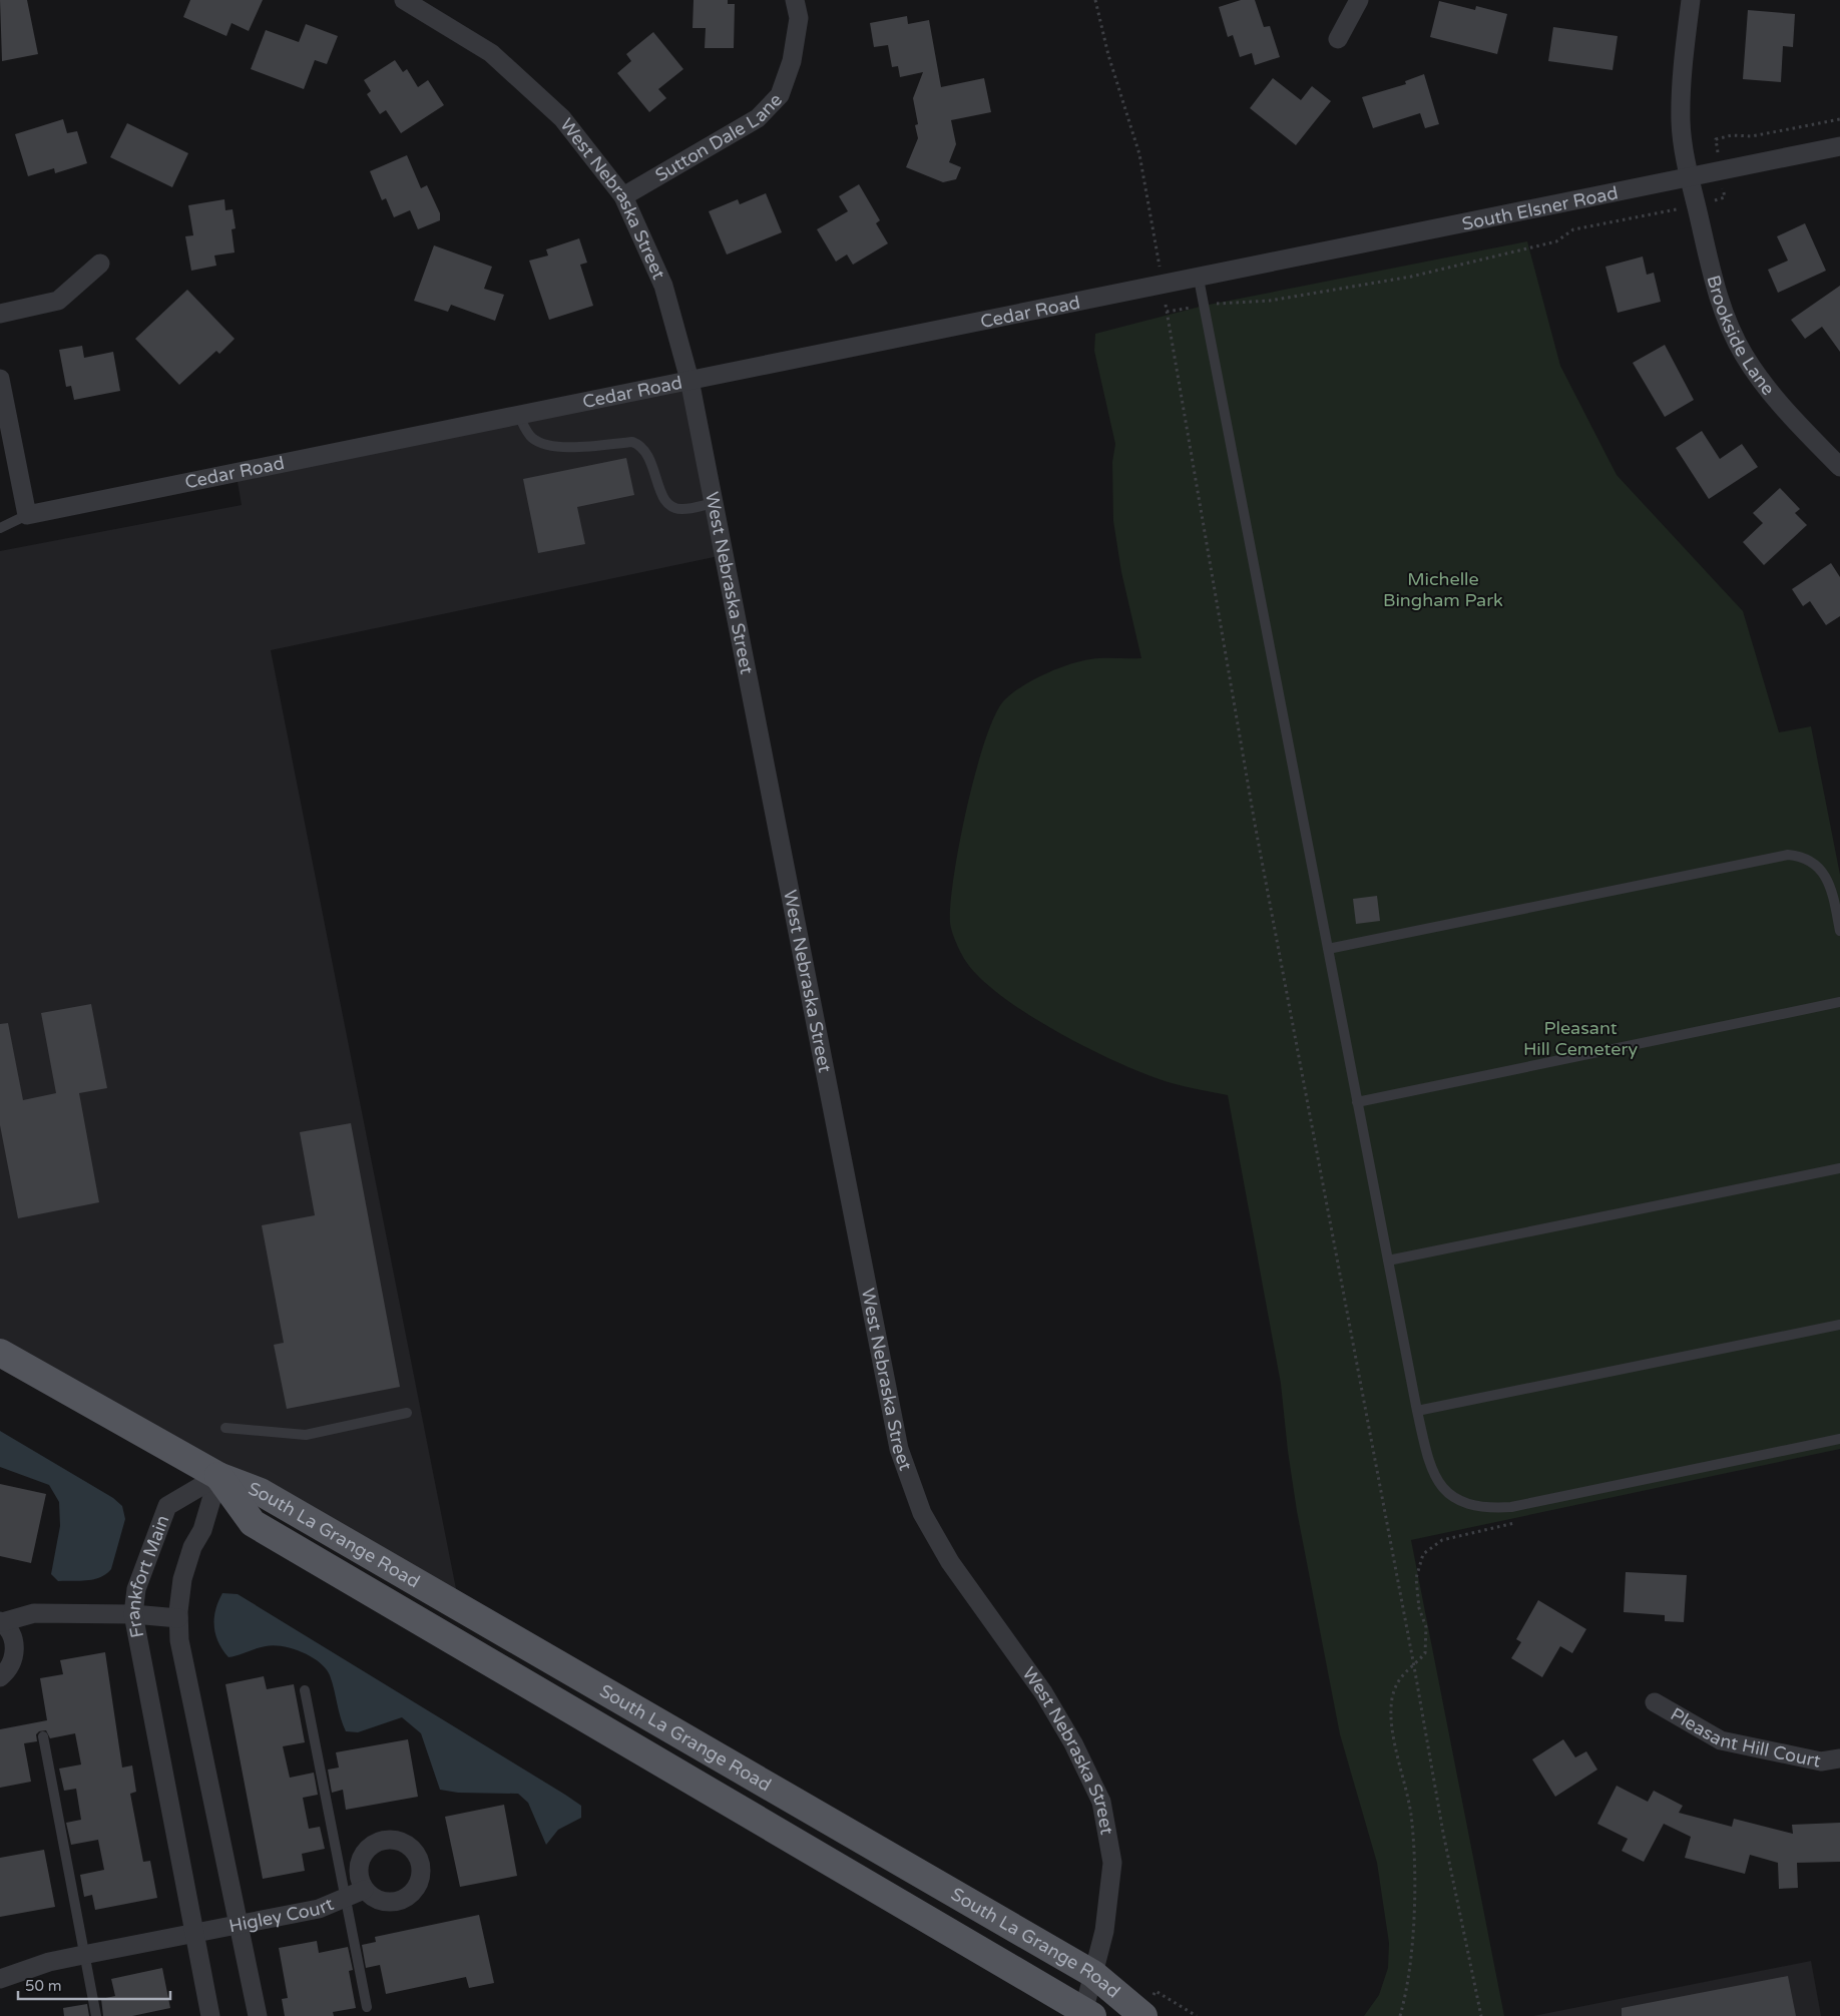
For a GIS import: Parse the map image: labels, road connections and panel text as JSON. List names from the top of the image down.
{
  "streets": {
    "main road": ["South La Grange Road"],
    "street": [
      "Sutton Dale Lane",
      "West Nebraska Street",
      "South Elsner Road",
      "Cedar Road",
      "Brookside Lane",
      "Frankfort Main",
      "Pleasant Hill Court",
      "Higley Court"
    ]
  },
  "crossings": [
    ["Sutton Dale Lane", "West Nebraska Street"],
    ["West Nebraska Street", "Cedar Road"],
    ["West Nebraska Street", "South La Grange Road"],
    ["South Elsner Road", "Cedar Road"],
    ["South Elsner Road", "Brookside Lane"],
    ["South La Grange Road", "Frankfort Main"],
    ["Frankfort Main", "Higley Court"]
  ],
  "parks": ["Michelle Bingham Park", "Pleasant Hill Cemetery"],
  "scale_bar": "50 m"
}
